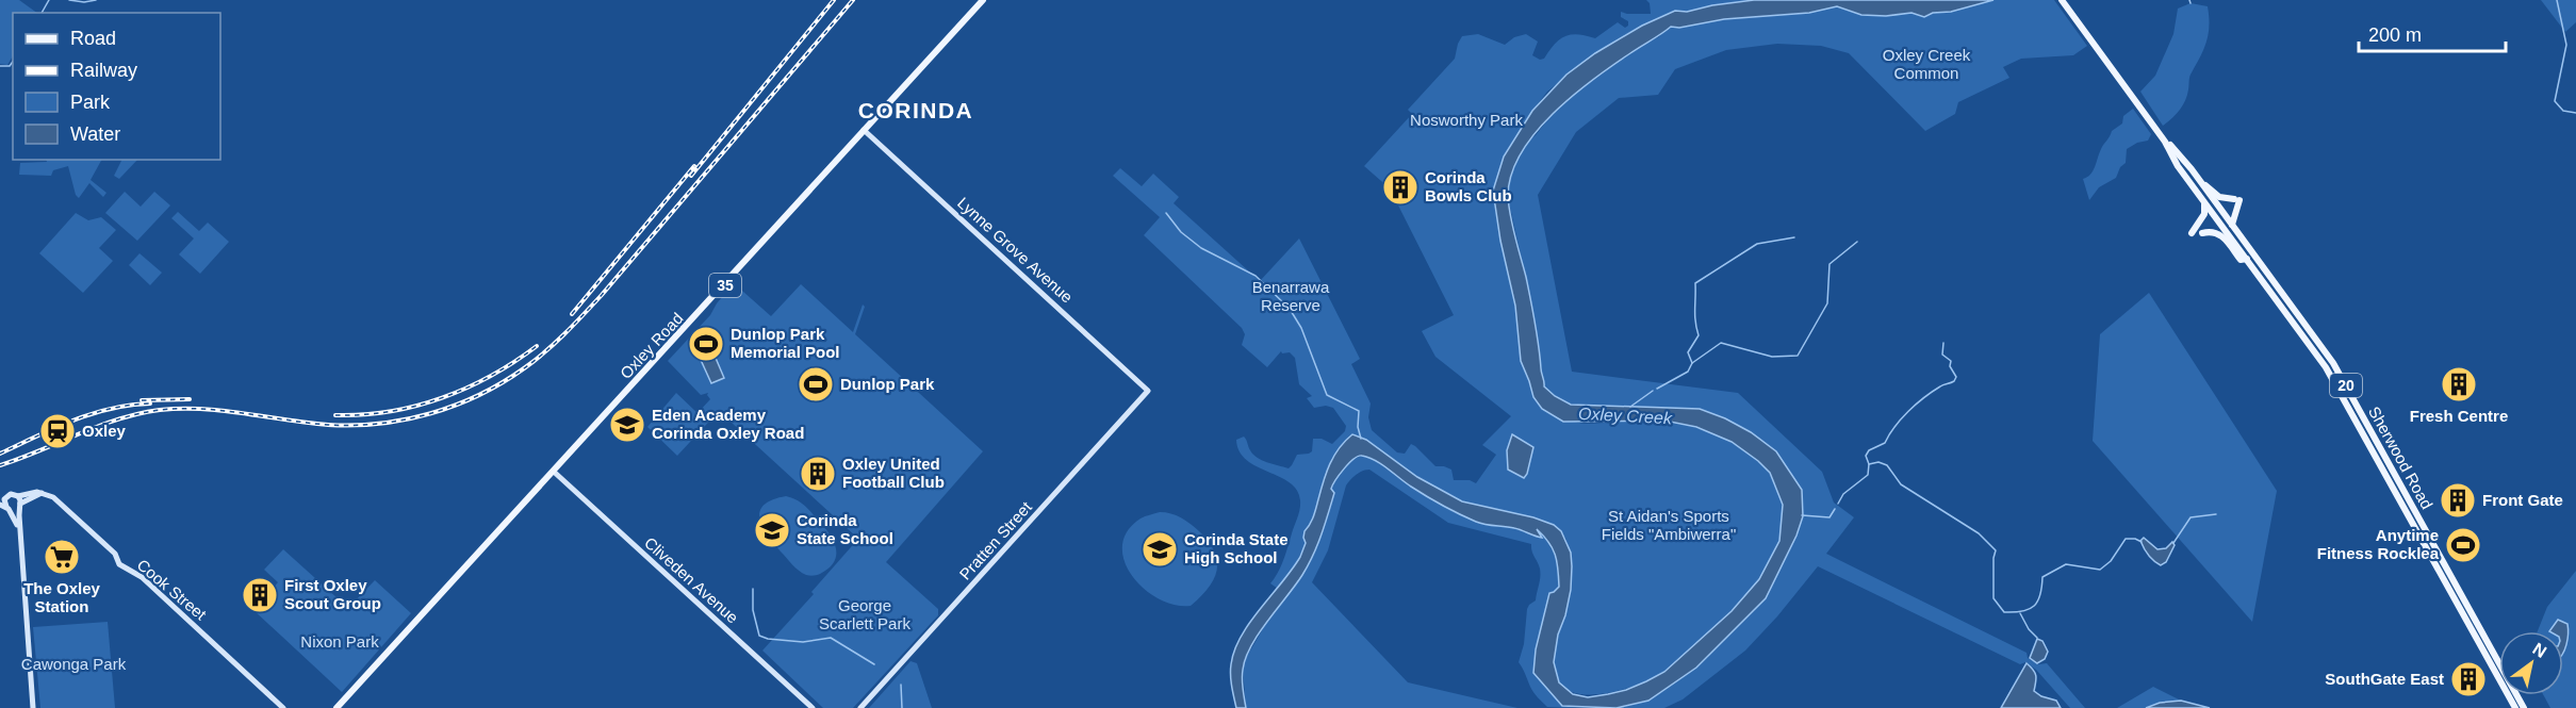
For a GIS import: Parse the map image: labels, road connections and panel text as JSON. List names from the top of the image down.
{
  "streets": {
    "main road": [
      "35",
      "Oxley Road",
      "20",
      "Sherwood Road"
    ],
    "street": [
      "Lynne Grove Avenue",
      "Pratten Street",
      "Cliveden Avenue",
      "Cook Street"
    ]
  },
  "crossings": [
    ["Lynne Grove Avenue", "Oxley Road"],
    ["Lynne Grove Avenue", "Pratten Street"],
    ["Oxley Road", "Cliveden Avenue"]
  ],
  "districts": ["CORINDA"],
  "water": ["Oxley Creek"],
  "parks": [
    "Oxley Creek Common",
    "Nosworthy Park",
    "Benarrawa Reserve",
    "St Aidan's Sports Fields \"Ambiwerra\"",
    "George Scarlett Park",
    "Nixon Park",
    "Cawonga Park"
  ],
  "places": {
    "building": [
      "Corinda Bowls Club",
      "Fresh Centre",
      "Oxley United Football Club",
      "Front Gate",
      "First Oxley Scout Group",
      "SouthGate East"
    ],
    "sports": ["Dunlop Park Memorial Pool", "Dunlop Park", "Anytime Fitness Rocklea"],
    "school or university": ["Eden Academy Corinda Oxley Road", "Corinda State School", "Corinda State High School"],
    "station": ["Oxley"],
    "supermarket": ["The Oxley Station"]
  },
  "legend": [
    "Road",
    "Railway",
    "Park",
    "Water"
  ],
  "scale_bar": "200 m",
  "north": "top right"
}
